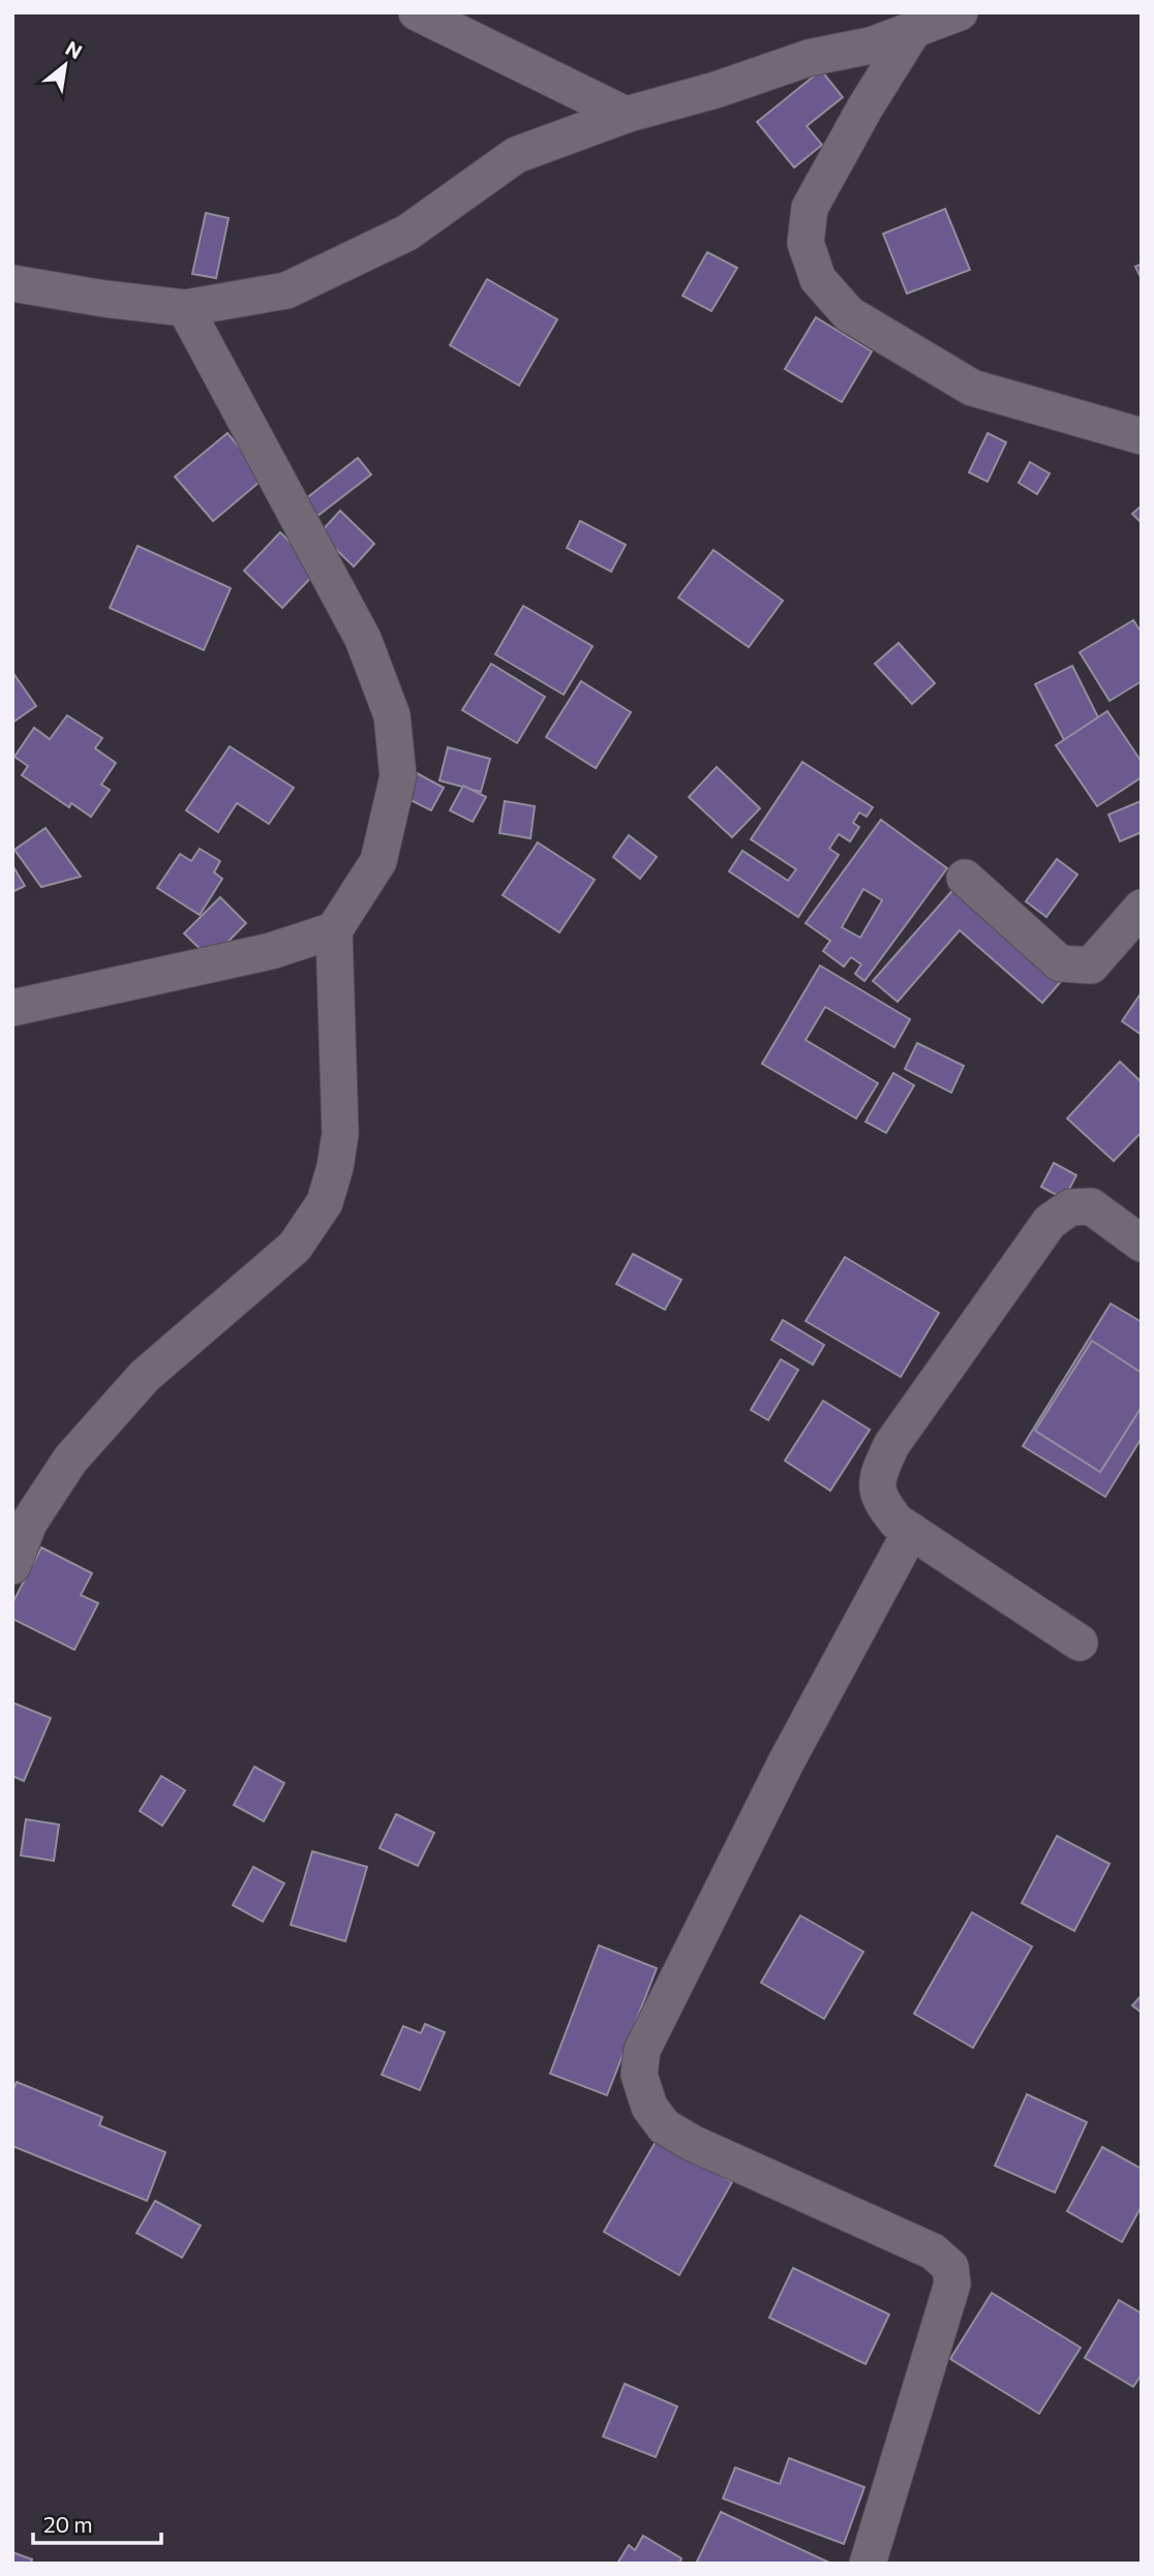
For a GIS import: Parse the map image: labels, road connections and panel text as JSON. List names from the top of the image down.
{
  "scale_bar": "20 m",
  "north": "top right"
}
